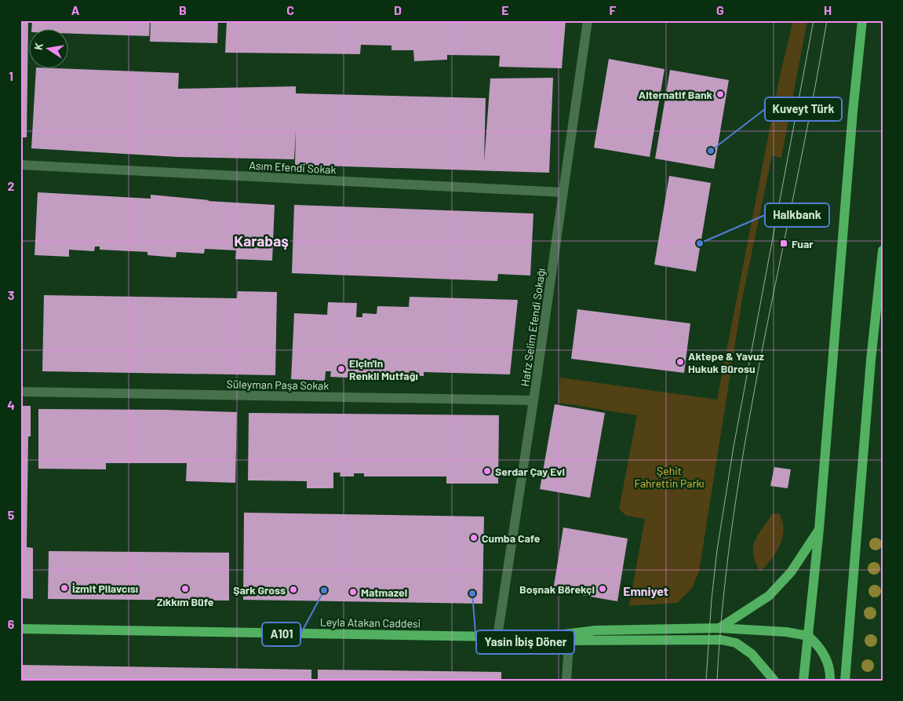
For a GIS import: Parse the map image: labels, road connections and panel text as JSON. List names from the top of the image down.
{
  "streets": {
    "main road": ["Leyla Atakan Caddesi"],
    "street": ["Asım Efendi Sokak", "Hafız Selim Efendi Sokağı", "Süleyman Paşa Sokak"]
  },
  "crossings": [
    ["Asım Efendi Sokak", "Hafız Selim Efendi Sokağı"],
    ["Hafız Selim Efendi Sokağı", "Süleyman Paşa Sokak"],
    ["Hafız Selim Efendi Sokağı", "Leyla Atakan Caddesi"]
  ],
  "districts": ["Karabaş", "Emniyet"],
  "parks": ["Şehit Fahrettin Parkı"],
  "places": {
    "other": [
      "Alternatif Bank",
      "Kuveyt Türk",
      "Halkbank",
      "Aktepe & Yavuz Hukuk Bürosu",
      "Elçin'in Renkli Mutfağı",
      "Serdar Çay Evi",
      "Cumba Cafe",
      "İzmit Pilavcısı",
      "Zıkkım Büfe",
      "Boşnak Börekçi",
      "Şark Gross",
      "A101",
      "Matmazel",
      "Yasin İbiş Döner"
    ],
    "transit": ["Fuar"]
  },
  "north": "left",
  "grid": {
    "columns": [
      "A",
      "B",
      "C",
      "D",
      "E",
      "F",
      "G",
      "H"
    ],
    "rows": [
      "1",
      "2",
      "3",
      "4",
      "5",
      "6"
    ]
  }
}
